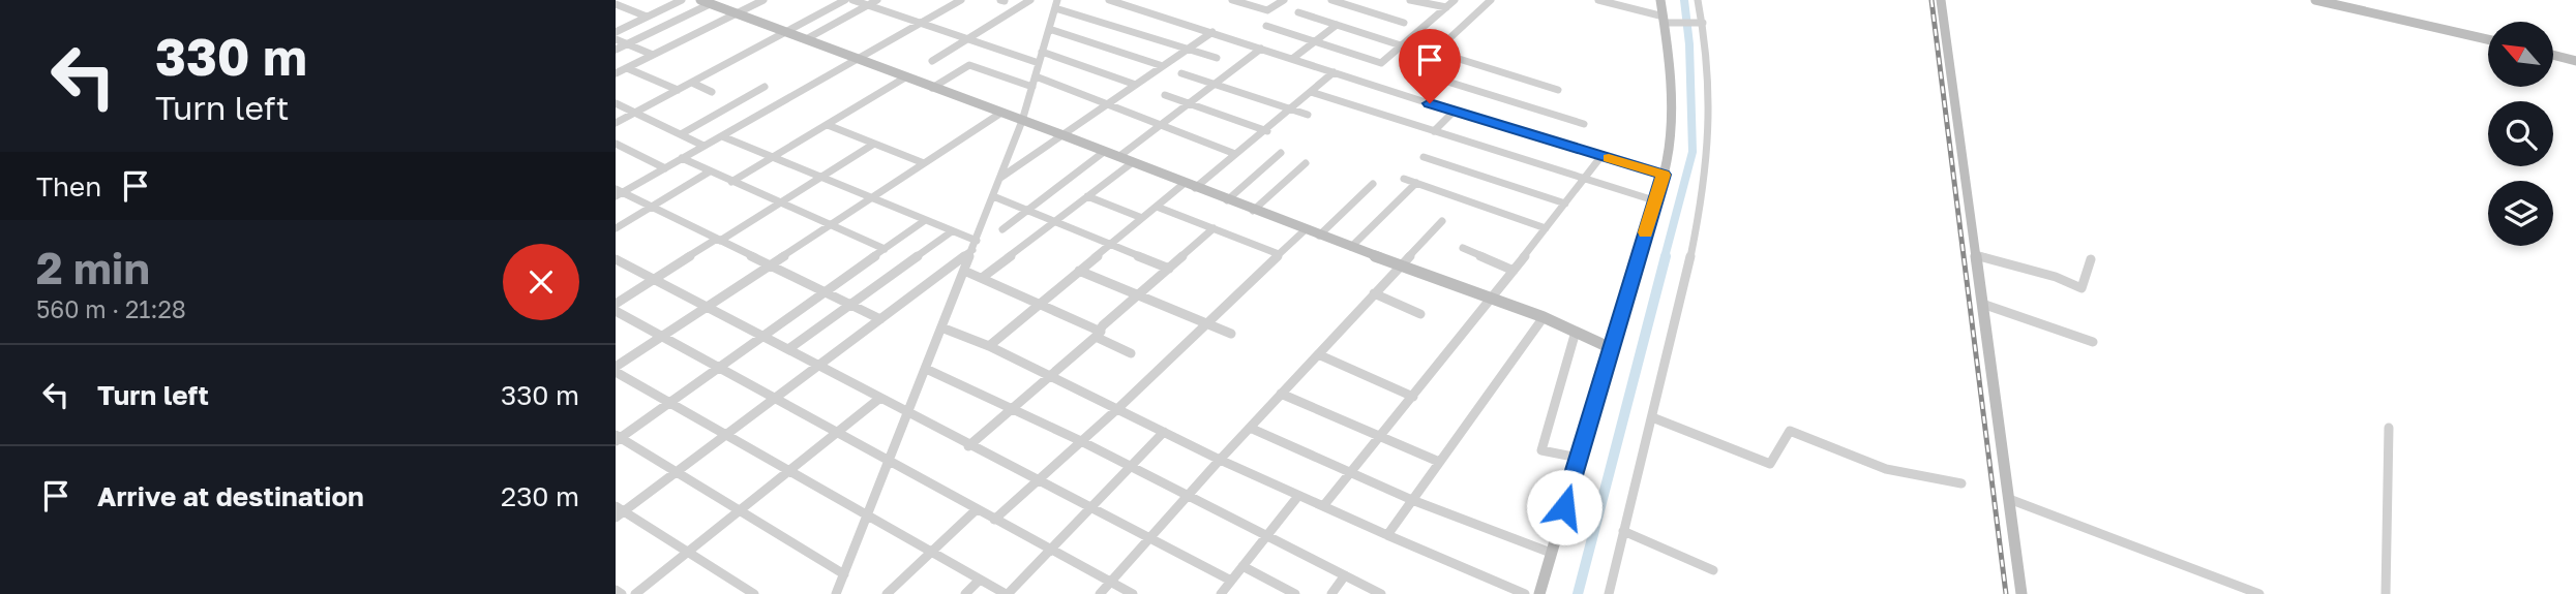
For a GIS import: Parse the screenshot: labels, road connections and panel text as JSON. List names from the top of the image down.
{
  "north": "top left",
  "page": {
    "turn": ["330 m", "Turn left"],
    "then": "Then",
    "heading": ["2 min", "560 m · 21:28"],
    "list": [
      {
        "name": "Turn left",
        "value": "330 m"
      },
      {
        "name": "Arrive at destination",
        "value": "230 m"
      }
    ]
  }
}
